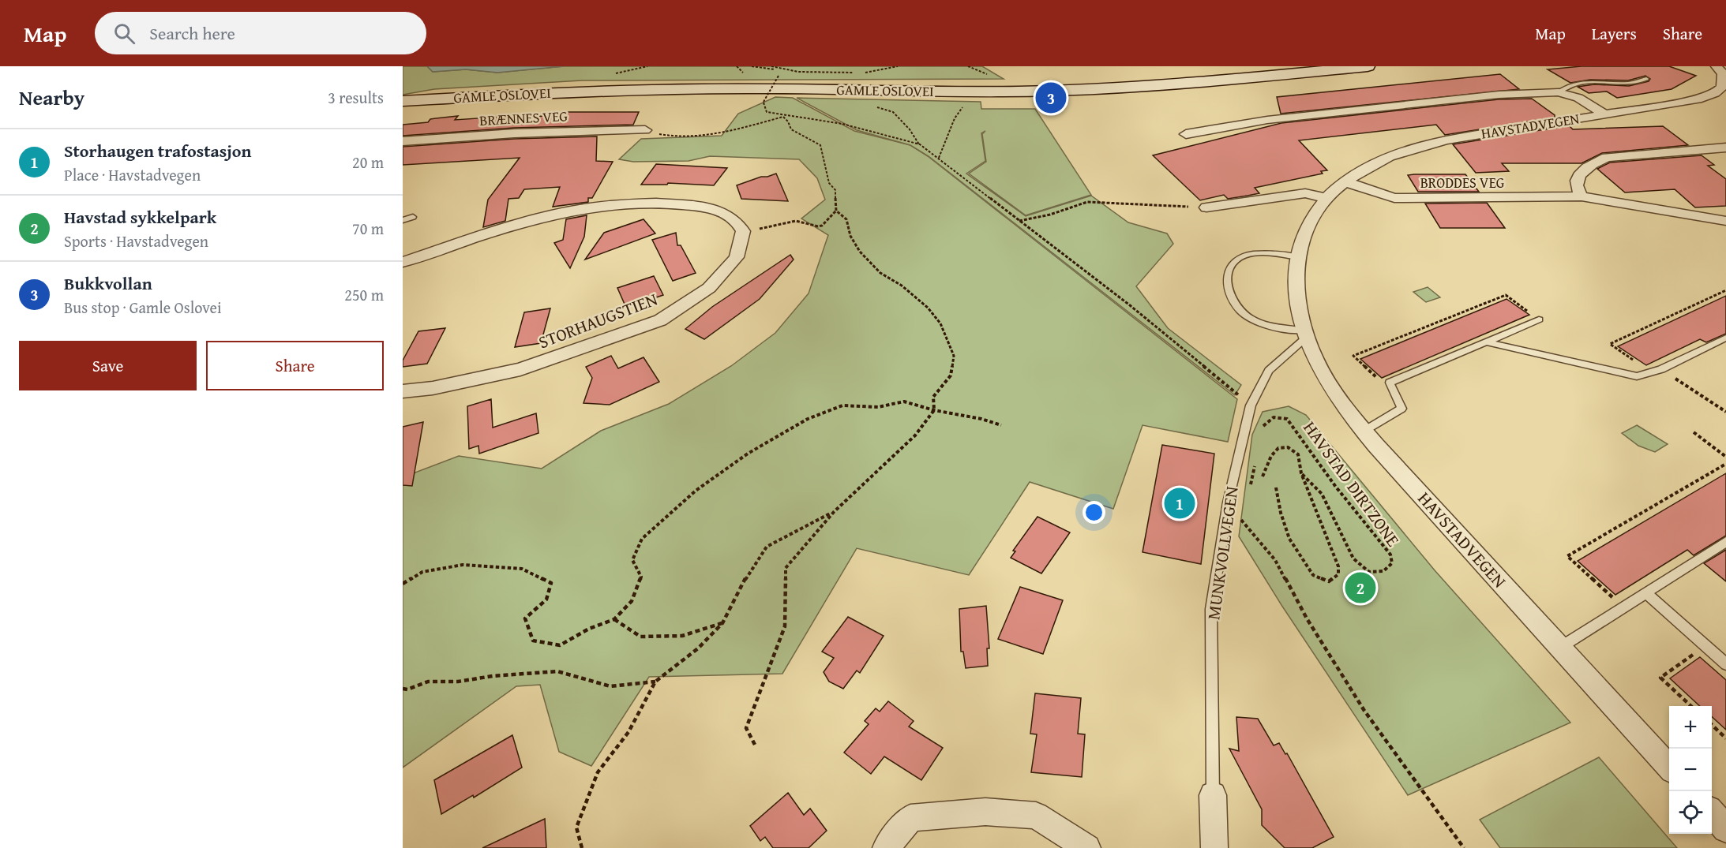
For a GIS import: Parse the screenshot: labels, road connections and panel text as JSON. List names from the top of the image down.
{
  "streets": {
    "street": [
      "GAMLE OSLOVEI",
      "BRÆNNES VEG",
      "HAVSTADVEGEN",
      "BRODDES VEG",
      "STORHAUGSTIEN",
      "MUNKVOLLVEGEN"
    ],
    "path": ["HAVSTAD DIRTZONE"]
  },
  "crossings": [
    ["HAVSTADVEGEN", "BRODDES VEG"],
    ["HAVSTADVEGEN", "MUNKVOLLVEGEN"]
  ],
  "page": {
    "header": "Map",
    "search": "Search here",
    "nav": ["Map", "Layers", "Share"],
    "heading": ["Nearby", "3 results"],
    "pins": ["3", "1", "2"],
    "list": [
      {
        "mark": "1",
        "name": "Storhaugen trafostasjon",
        "note": "Place · Havstadvegen",
        "value": "20 m"
      },
      {
        "mark": "2",
        "name": "Havstad sykkelpark",
        "note": "Sports · Havstadvegen",
        "value": "70 m"
      },
      {
        "mark": "3",
        "name": "Bukkvollan",
        "note": "Bus stop · Gamle Oslovei",
        "value": "250 m"
      }
    ],
    "buttons": ["Save", "Share"],
    "map_buttons": ["+", "−"]
  }
}
